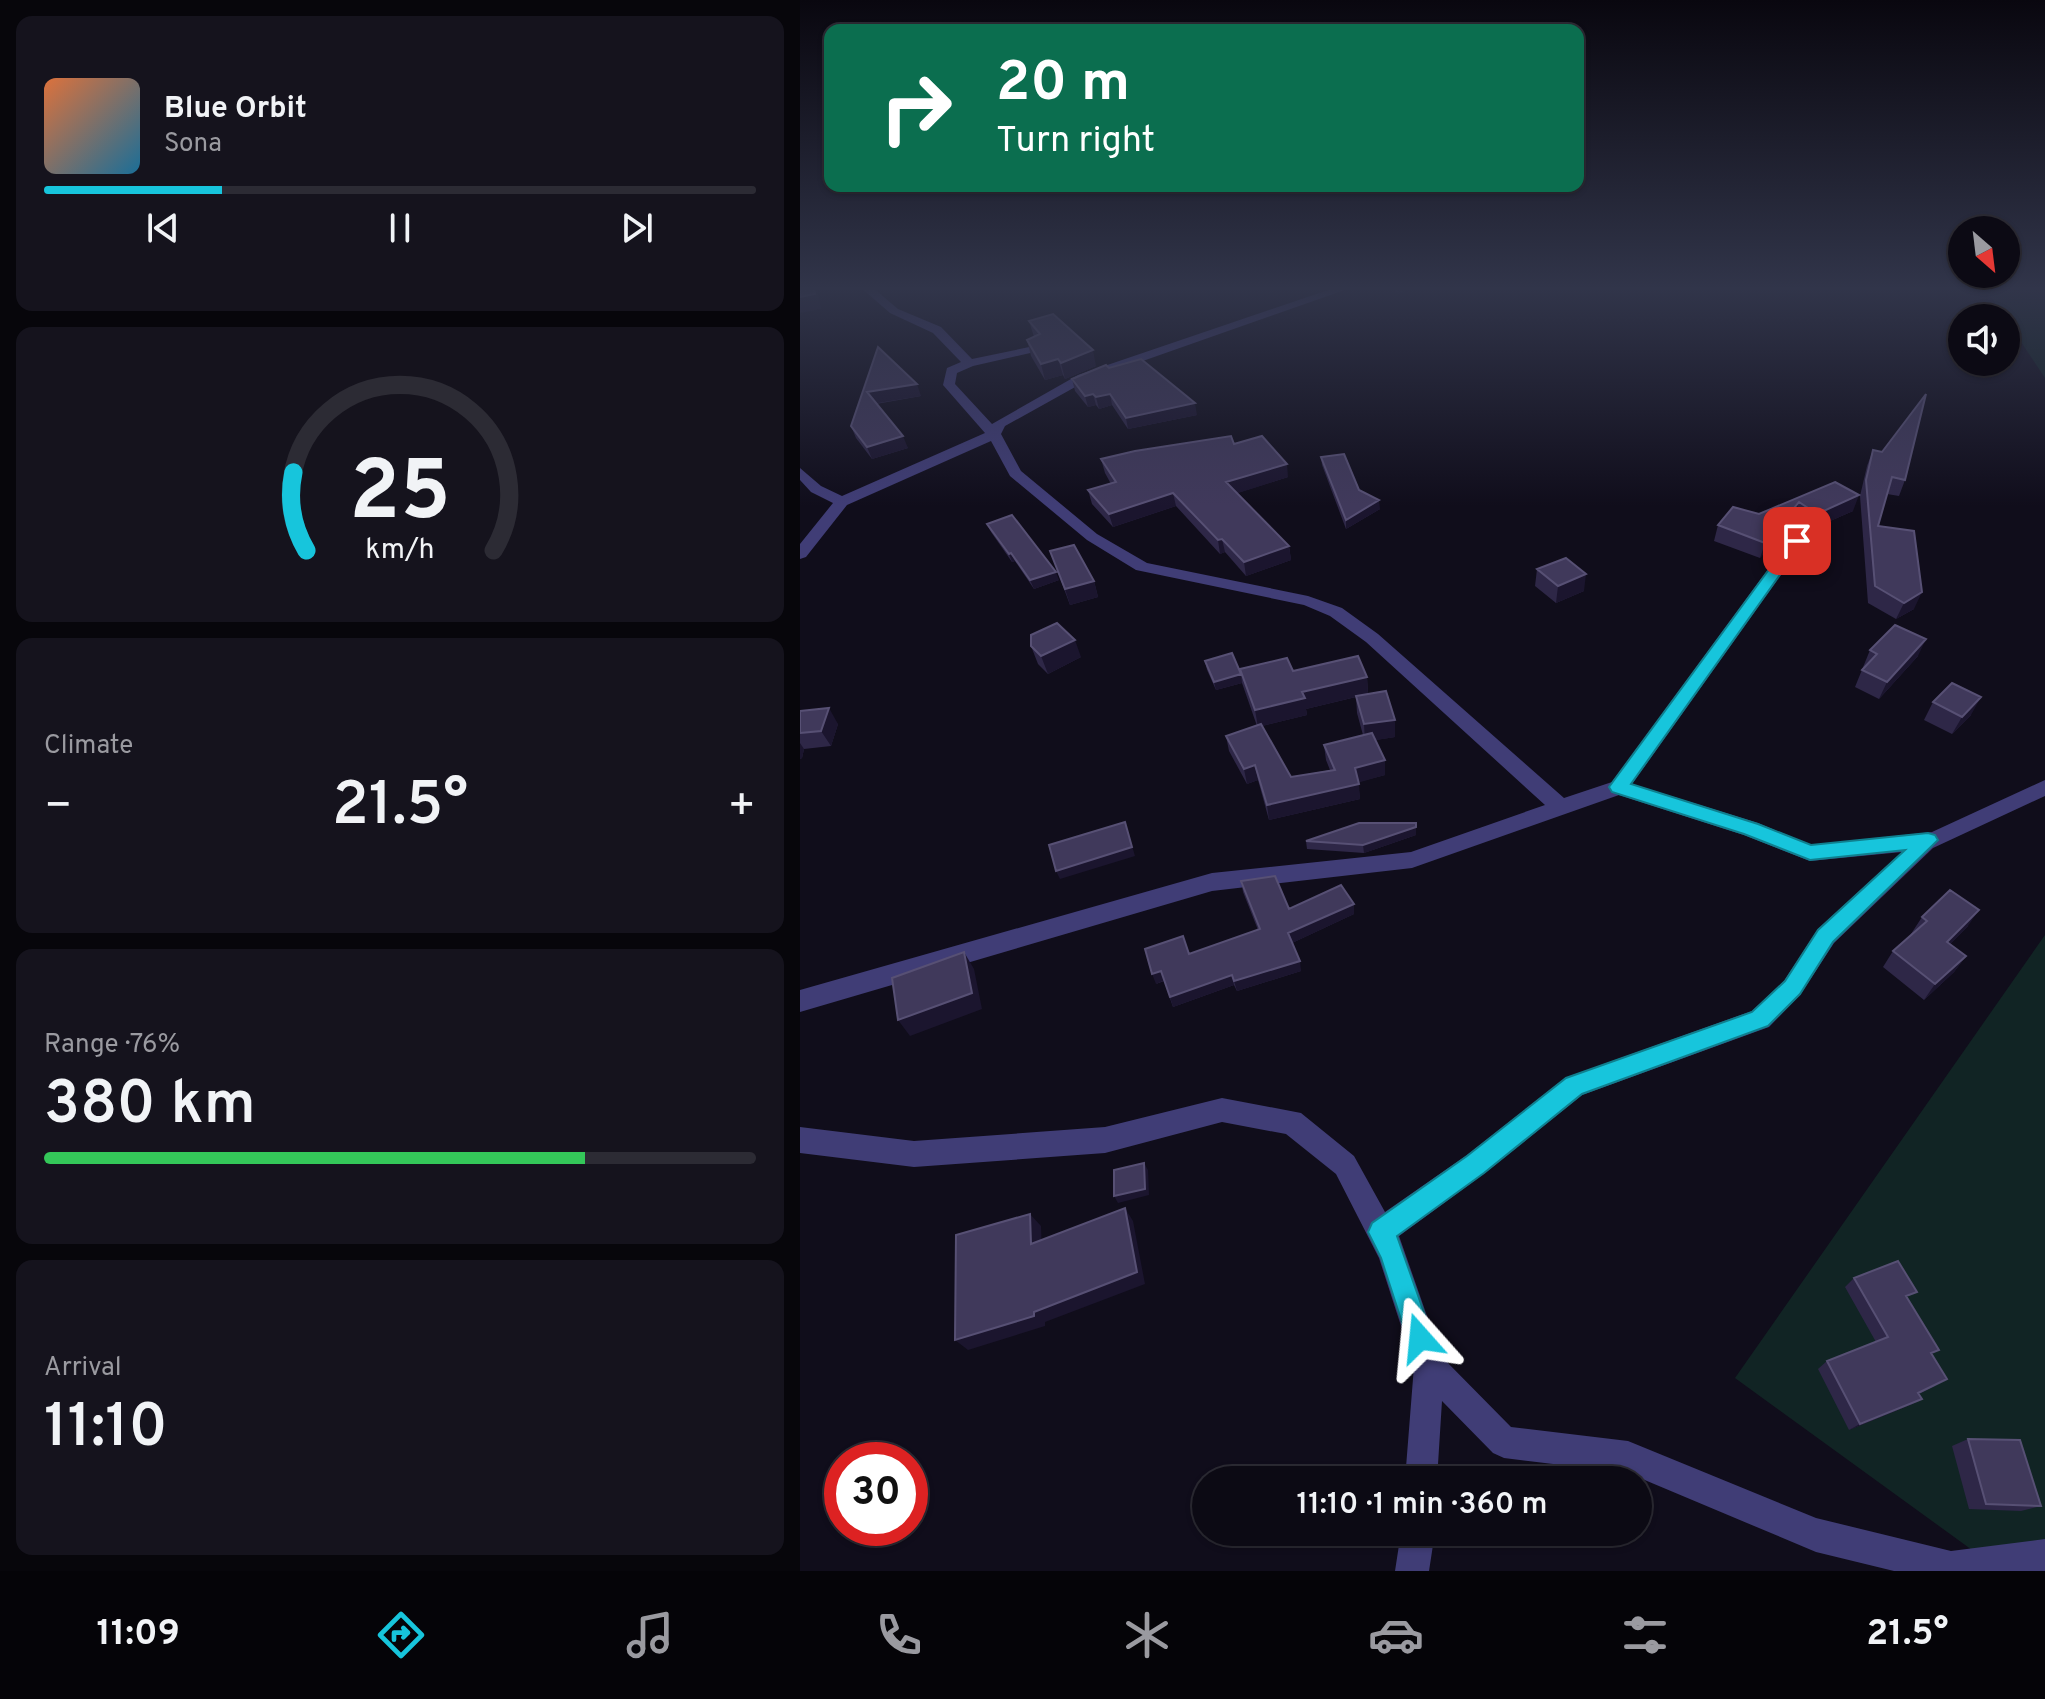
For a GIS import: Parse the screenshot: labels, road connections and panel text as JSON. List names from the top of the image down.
{
  "north": "bottom right",
  "page": {
    "turn": ["20 m", "Turn right"],
    "song": ["Blue Orbit", "Sona"],
    "tile": [
      "Climate",
      ["Range · 76%", "380 km"],
      ["Arrival", "11:10"]
    ],
    "heat": ["−", "21.5°", "+"],
    "limit": "30",
    "trip": "11:10 · 1 min · 360 m",
    "tabs": ["11:09", "21.5°"],
    "gauge": ["25", "km/h"]
  }
}
